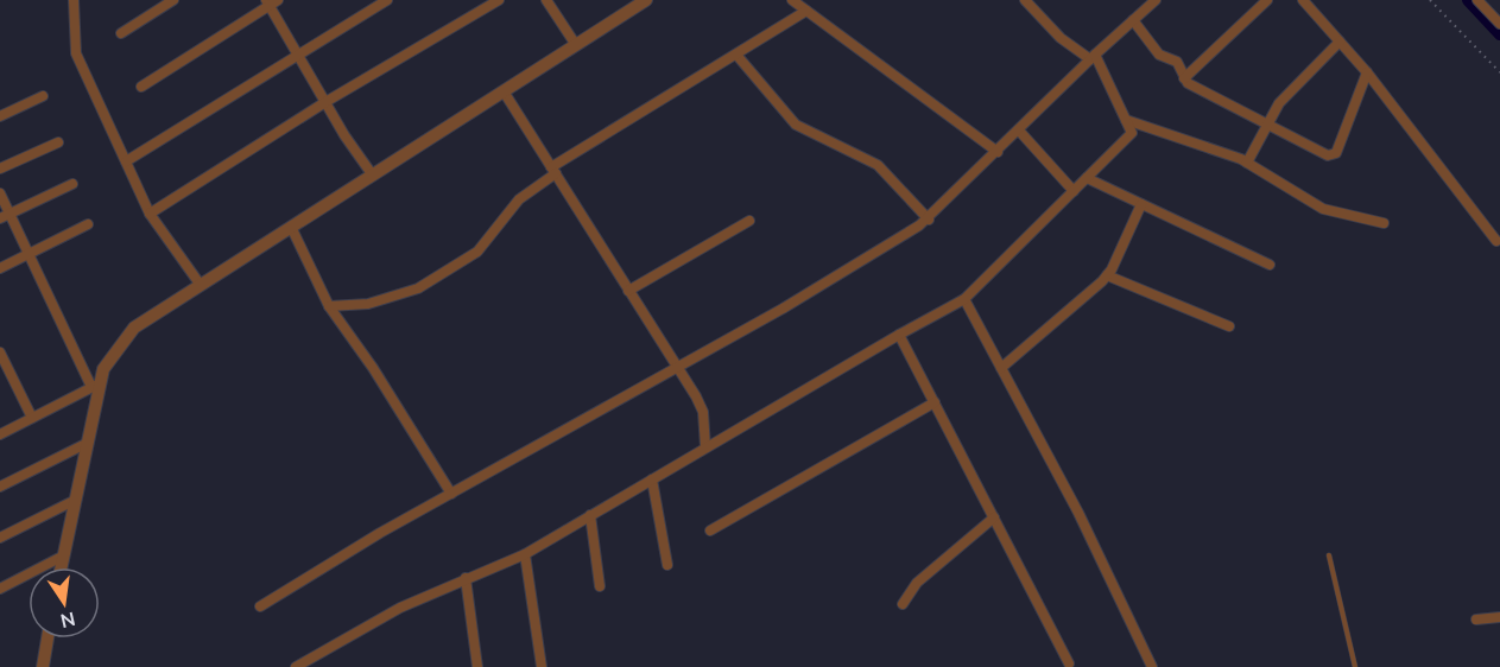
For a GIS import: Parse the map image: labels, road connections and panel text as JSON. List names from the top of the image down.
{
  "north": "bottom"
}
